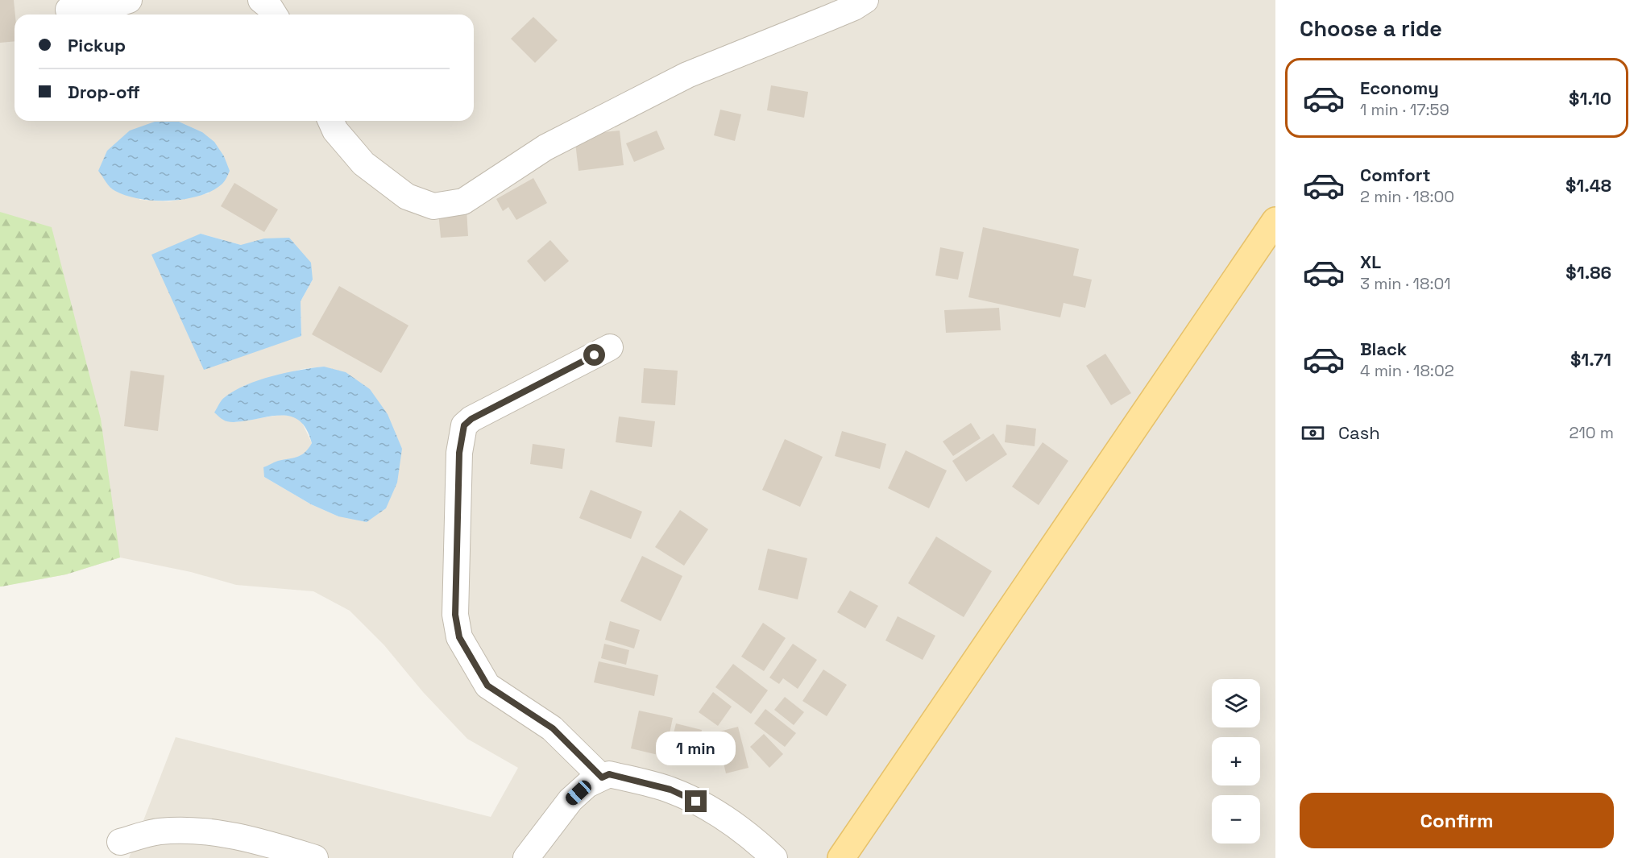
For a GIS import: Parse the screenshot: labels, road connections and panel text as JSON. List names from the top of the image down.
{
  "page": {
    "heading": "Choose a ride",
    "banner": ["Pickup", "Drop-off"],
    "list": [
      {
        "name": "Economy",
        "note": "1 min · 17:59",
        "value": "$1.10"
      },
      {
        "name": "Comfort",
        "note": "2 min · 18:00",
        "value": "$1.48"
      },
      {
        "name": "XL",
        "note": "3 min · 18:01",
        "value": "$1.86"
      },
      {
        "name": "Black",
        "note": "4 min · 18:02",
        "value": "$1.71"
      }
    ],
    "pay": ["Cash", "210 m"],
    "map_buttons": ["+", "−"],
    "bubble": "1 min",
    "buttons": "Confirm"
  }
}
